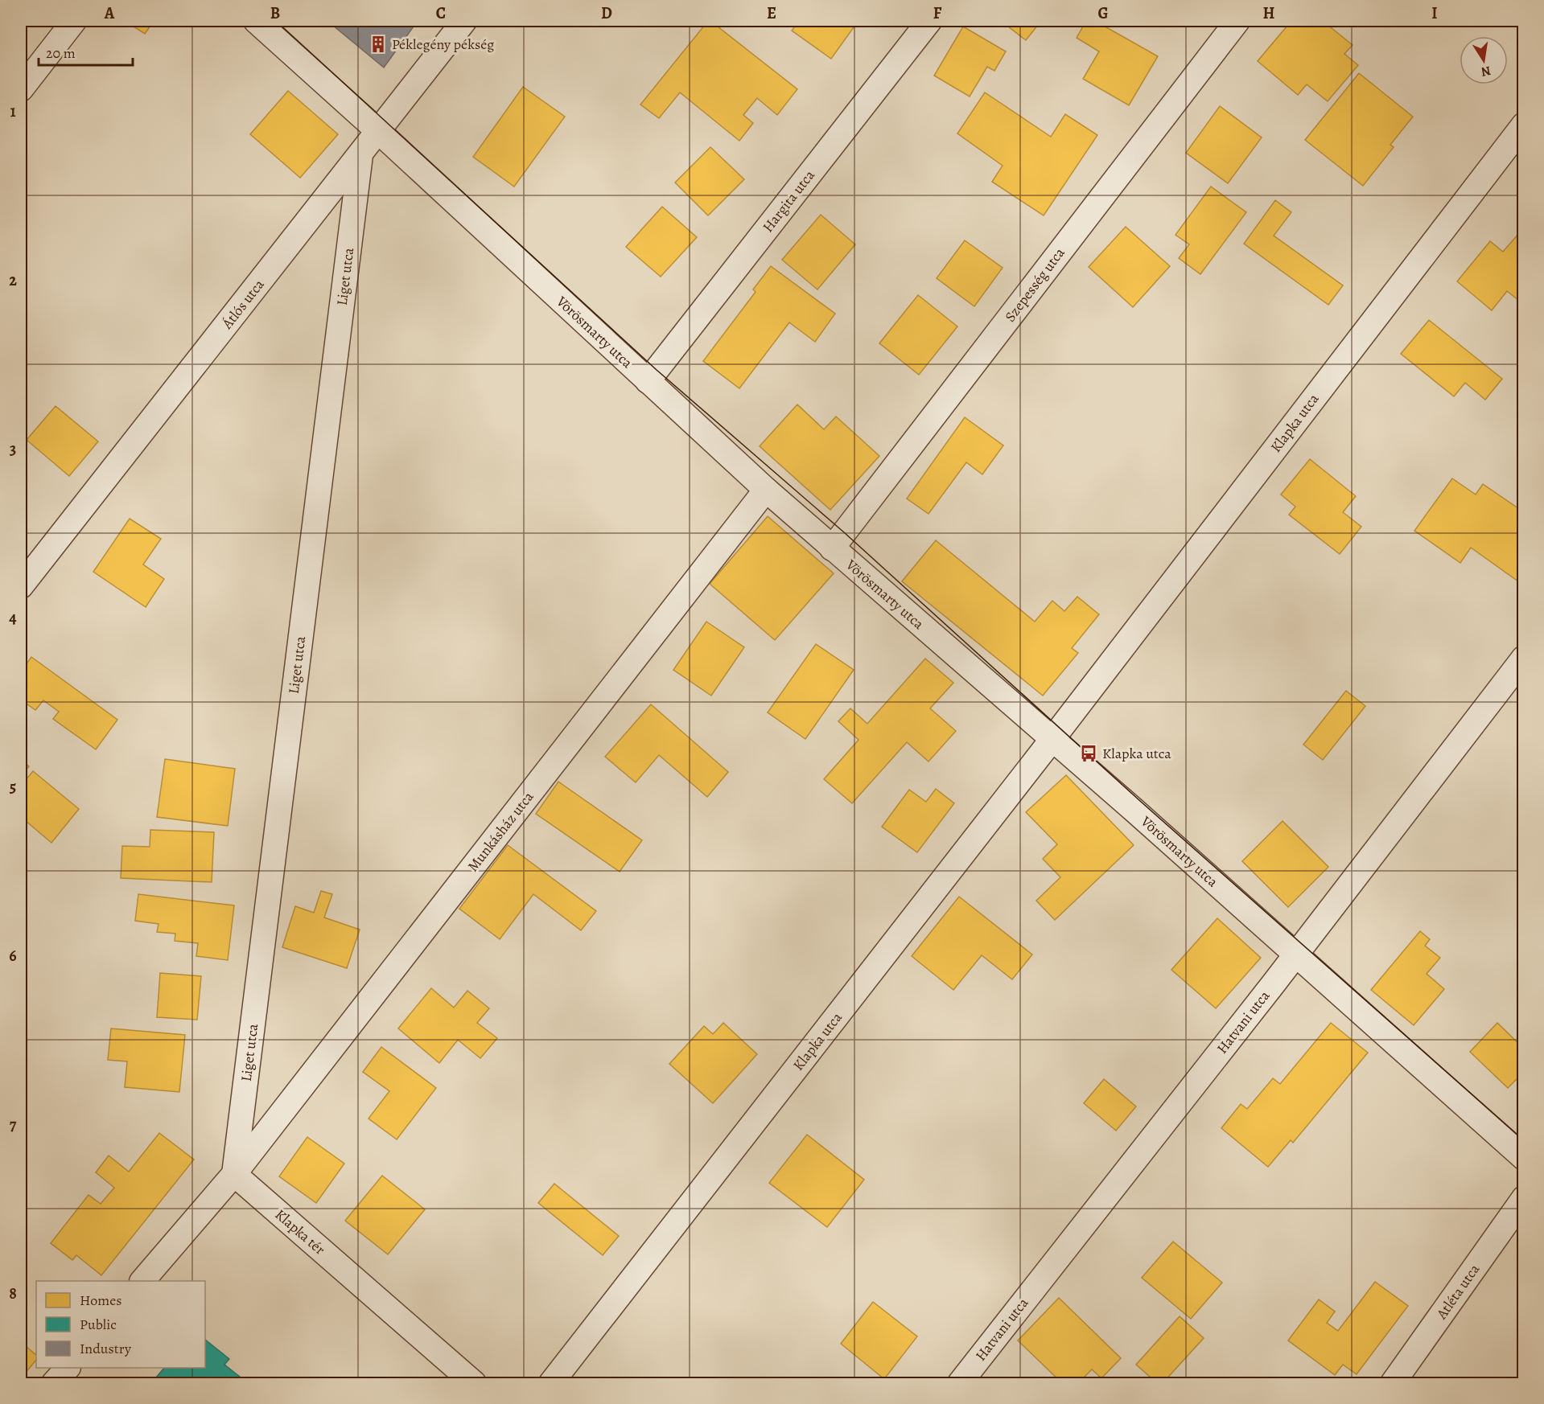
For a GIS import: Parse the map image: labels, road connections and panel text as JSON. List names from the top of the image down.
{
  "streets": {
    "street": [
      "Hargita utca",
      "Liget utca",
      "Szepesség utca",
      "Átlós utca",
      "Vörösmarty utca",
      "Klapka utca",
      "Munkásház utca",
      "Hatvani utca",
      "Klapka tér",
      "Atléta utca"
    ]
  },
  "crossings": [
    ["Hargita utca", "Vörösmarty utca"],
    ["Liget utca", "Átlós utca"],
    ["Liget utca", "Munkásház utca"],
    ["Liget utca", "Klapka tér"],
    ["Szepesség utca", "Vörösmarty utca"],
    ["Átlós utca", "Vörösmarty utca"],
    ["Vörösmarty utca", "Klapka utca"],
    ["Vörösmarty utca", "Munkásház utca"],
    ["Vörösmarty utca", "Hatvani utca"],
    ["Munkásház utca", "Klapka tér"]
  ],
  "places": {
    "building": ["Péklegény pékség"],
    "bus stop": ["Klapka utca"]
  },
  "legend": ["Homes", "Public", "Industry"],
  "scale_bar": "20 m",
  "north": "bottom",
  "grid": {
    "columns": [
      "A",
      "B",
      "C",
      "D",
      "E",
      "F",
      "G",
      "H",
      "I"
    ],
    "rows": [
      "1",
      "2",
      "3",
      "4",
      "5",
      "6",
      "7",
      "8"
    ]
  }
}
